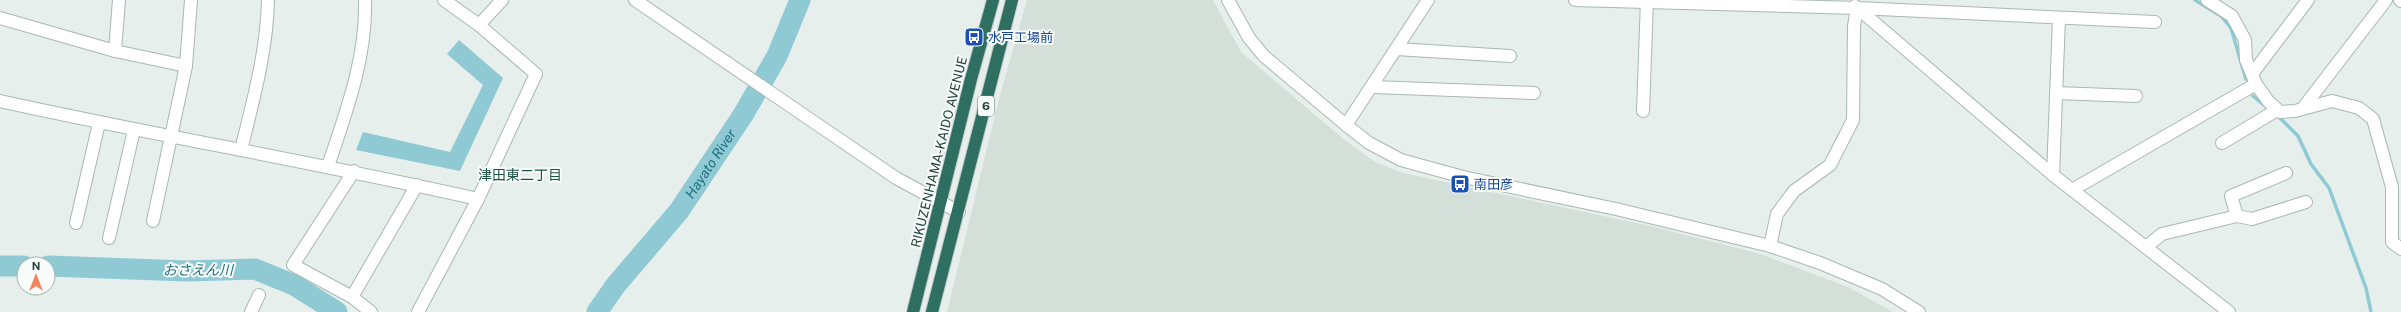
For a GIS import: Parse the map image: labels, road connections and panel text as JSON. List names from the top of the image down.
{
  "streets": {
    "highway": ["6", "RIKUZENHAMA-KAIDO AVENUE"]
  },
  "districts": ["津田東二丁目"],
  "water": ["Hayato River", "おさえん川"],
  "places": {
    "bus stop": ["水戸工場前", "南田彦"]
  },
  "north": "top"
}
